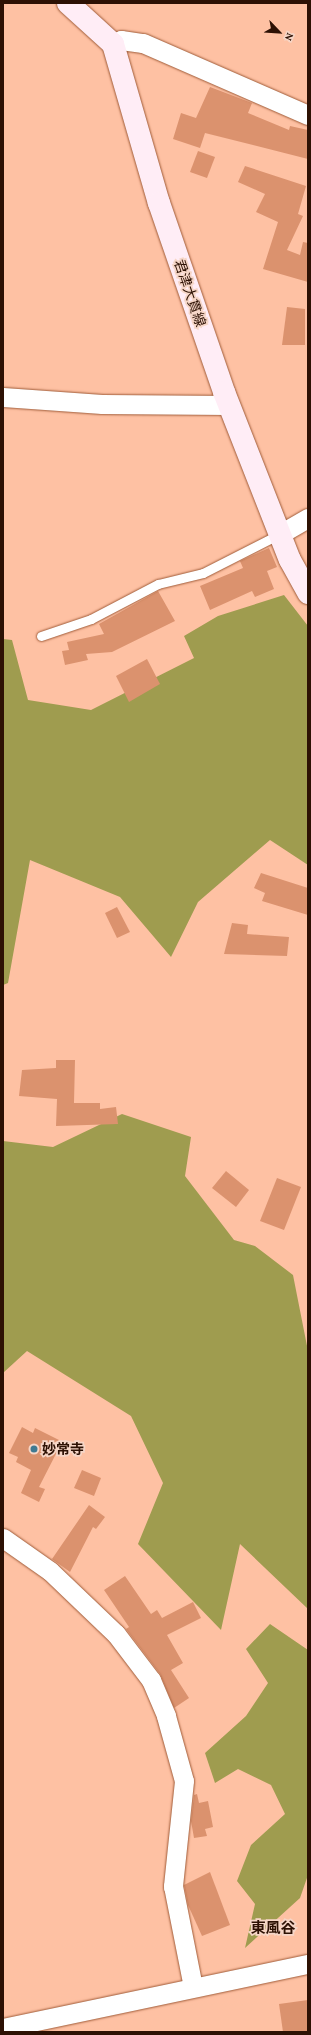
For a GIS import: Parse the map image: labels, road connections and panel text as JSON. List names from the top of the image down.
{
  "streets": {
    "main road": ["君津大貫線"]
  },
  "districts": ["東風谷"],
  "places": ["妙常寺"],
  "north": "bottom right"
}
